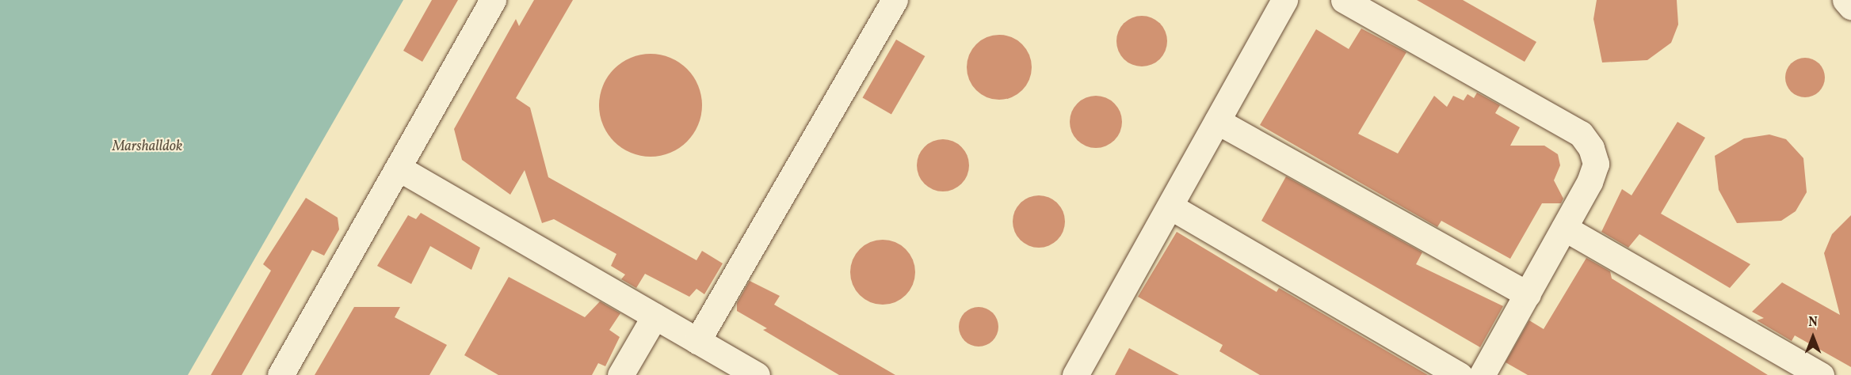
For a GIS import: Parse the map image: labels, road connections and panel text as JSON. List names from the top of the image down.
{
  "water": ["Marshalldok"],
  "north": "top"
}
